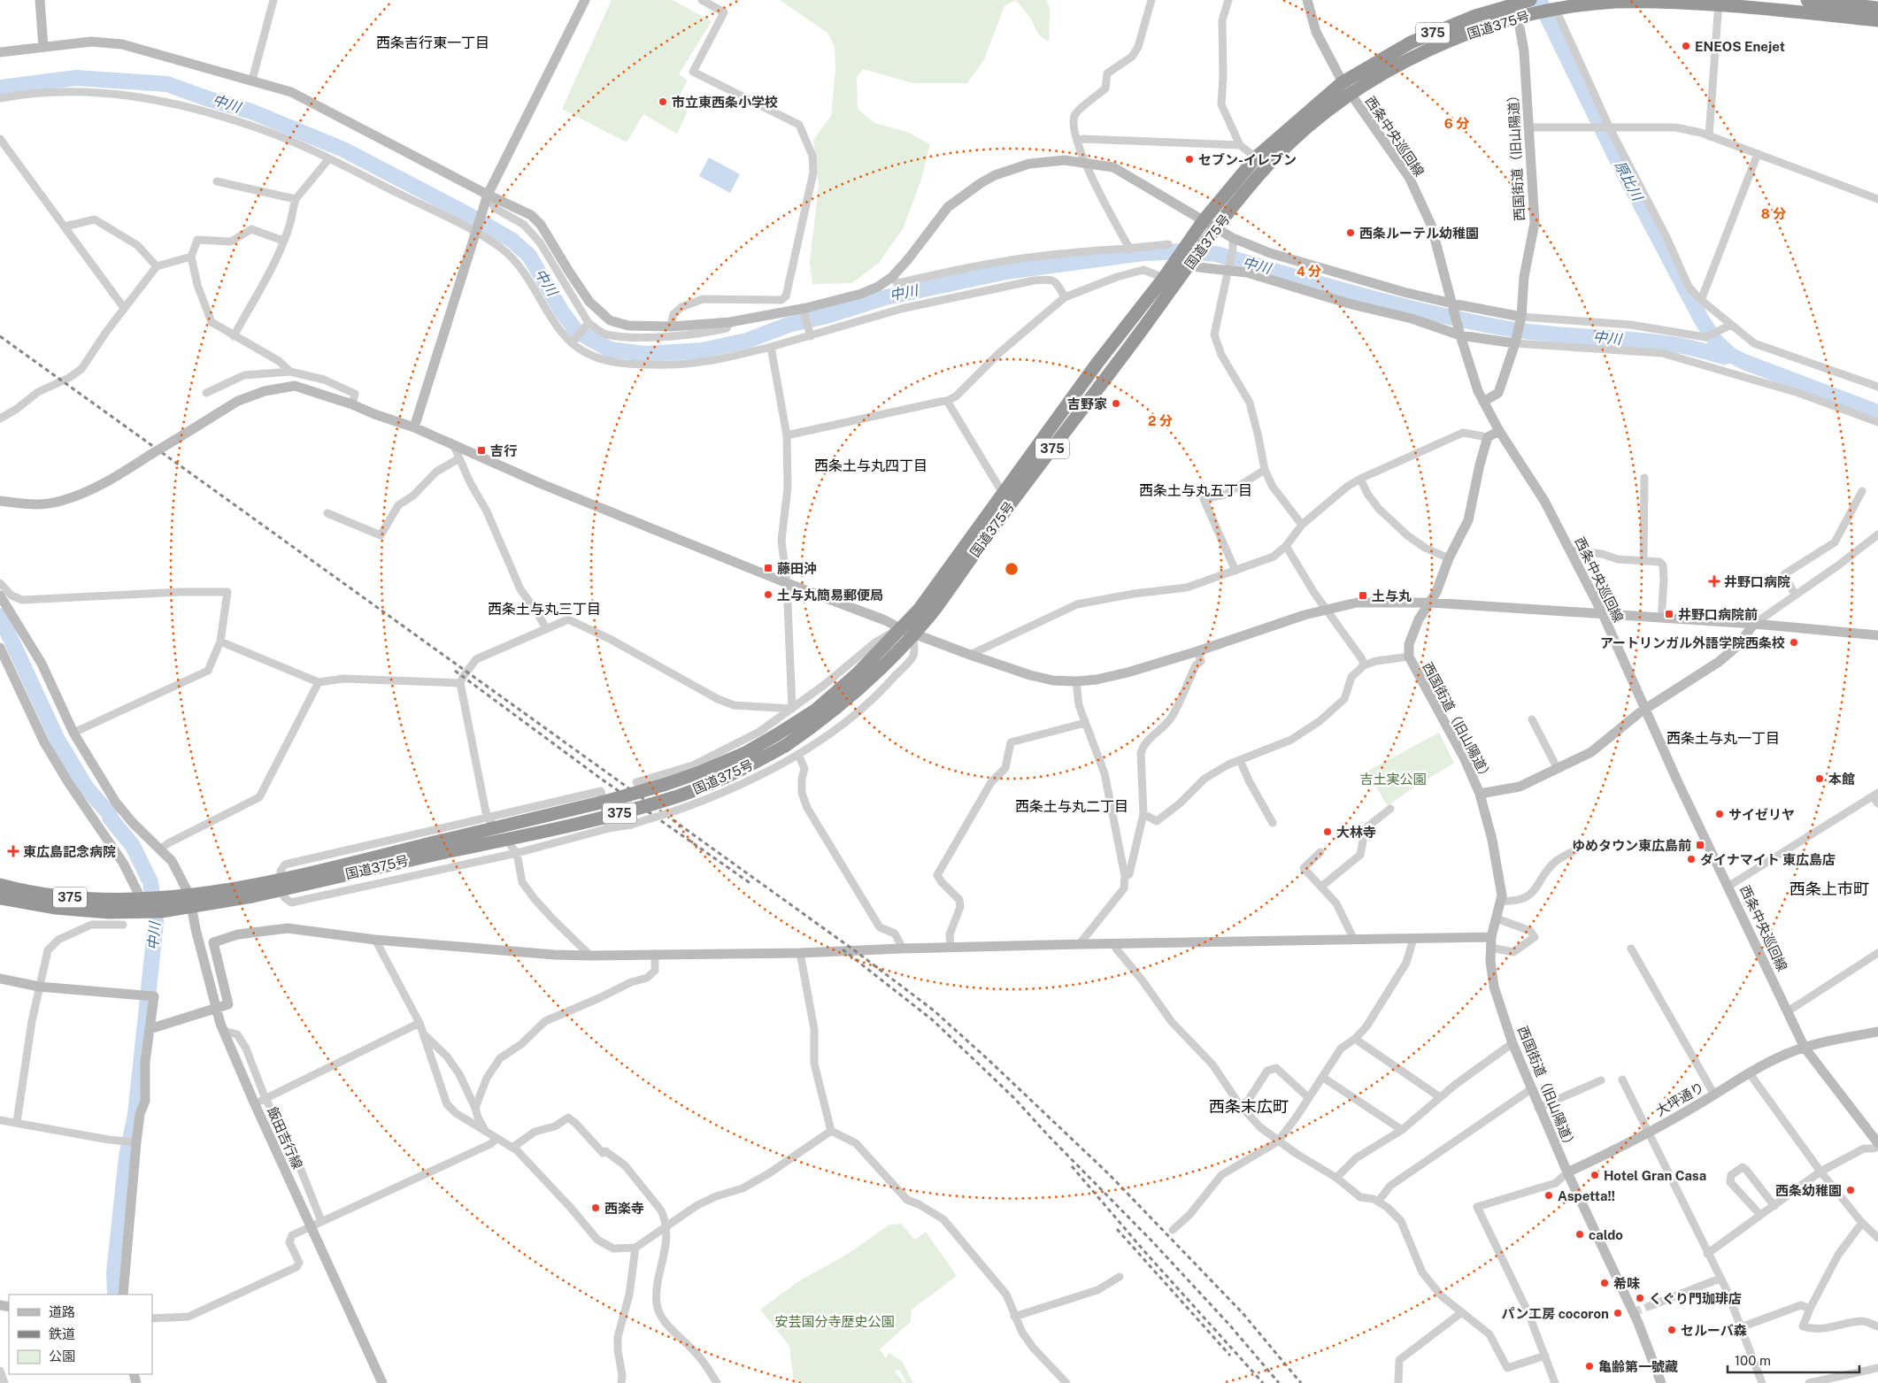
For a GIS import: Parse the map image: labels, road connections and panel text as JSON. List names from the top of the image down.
{
  "streets": {
    "highway": ["国道375号", "375"],
    "street": [
      "西条中央巡回線",
      "西国街道（旧山陽道）",
      "大坪通り",
      "飯田吉行線"
    ]
  },
  "crossings": [
    ["国道375号", "西条中央巡回線"],
    ["国道375号", "西国街道（旧山陽道）"],
    ["国道375号", "飯田吉行線"],
    ["西条中央巡回線", "西国街道（旧山陽道）"],
    ["西条中央巡回線", "大坪通り"],
    ["西国街道（旧山陽道）", "大坪通り"]
  ],
  "districts": [
    "西条吉行東一丁目",
    "西条土与丸四丁目",
    "西条土与丸五丁目",
    "西条土与丸三丁目",
    "西条土与丸一丁目",
    "西条土与丸二丁目",
    "西条上市町",
    "西条末広町"
  ],
  "water": ["中川", "原比川"],
  "parks": ["吉土実公園", "安芸国分寺歴史公園"],
  "places": {
    "other": [
      "ENEOS Enejet",
      "市立東西条小学校",
      "セブン-イレブン",
      "西条ルーテル幼稚園",
      "吉野家",
      "土与丸簡易郵便局",
      "アートリンガル外語学院西条校",
      "本館",
      "サイゼリヤ",
      "大林寺",
      "ダイナマイト 東広島店",
      "Hotel Gran Casa",
      "西条幼稚園",
      "Aspetta!!",
      "西楽寺",
      "caldo",
      "希味",
      "くぐり門珈琲店",
      "パン工房 cocoron",
      "セルーバ森",
      "亀齢第一號藏"
    ],
    "transit": [
      "吉行",
      "藤田沖",
      "土与丸",
      "井野口病院前",
      "ゆめタウン東広島前"
    ],
    "health": ["井野口病院", "東広島記念病院"]
  },
  "legend": ["道路", "鉄道", "公園"],
  "scale_bar": "100 m",
  "rings": [
    "6 分",
    "8 分",
    "4 分",
    "2 分"
  ]
}
